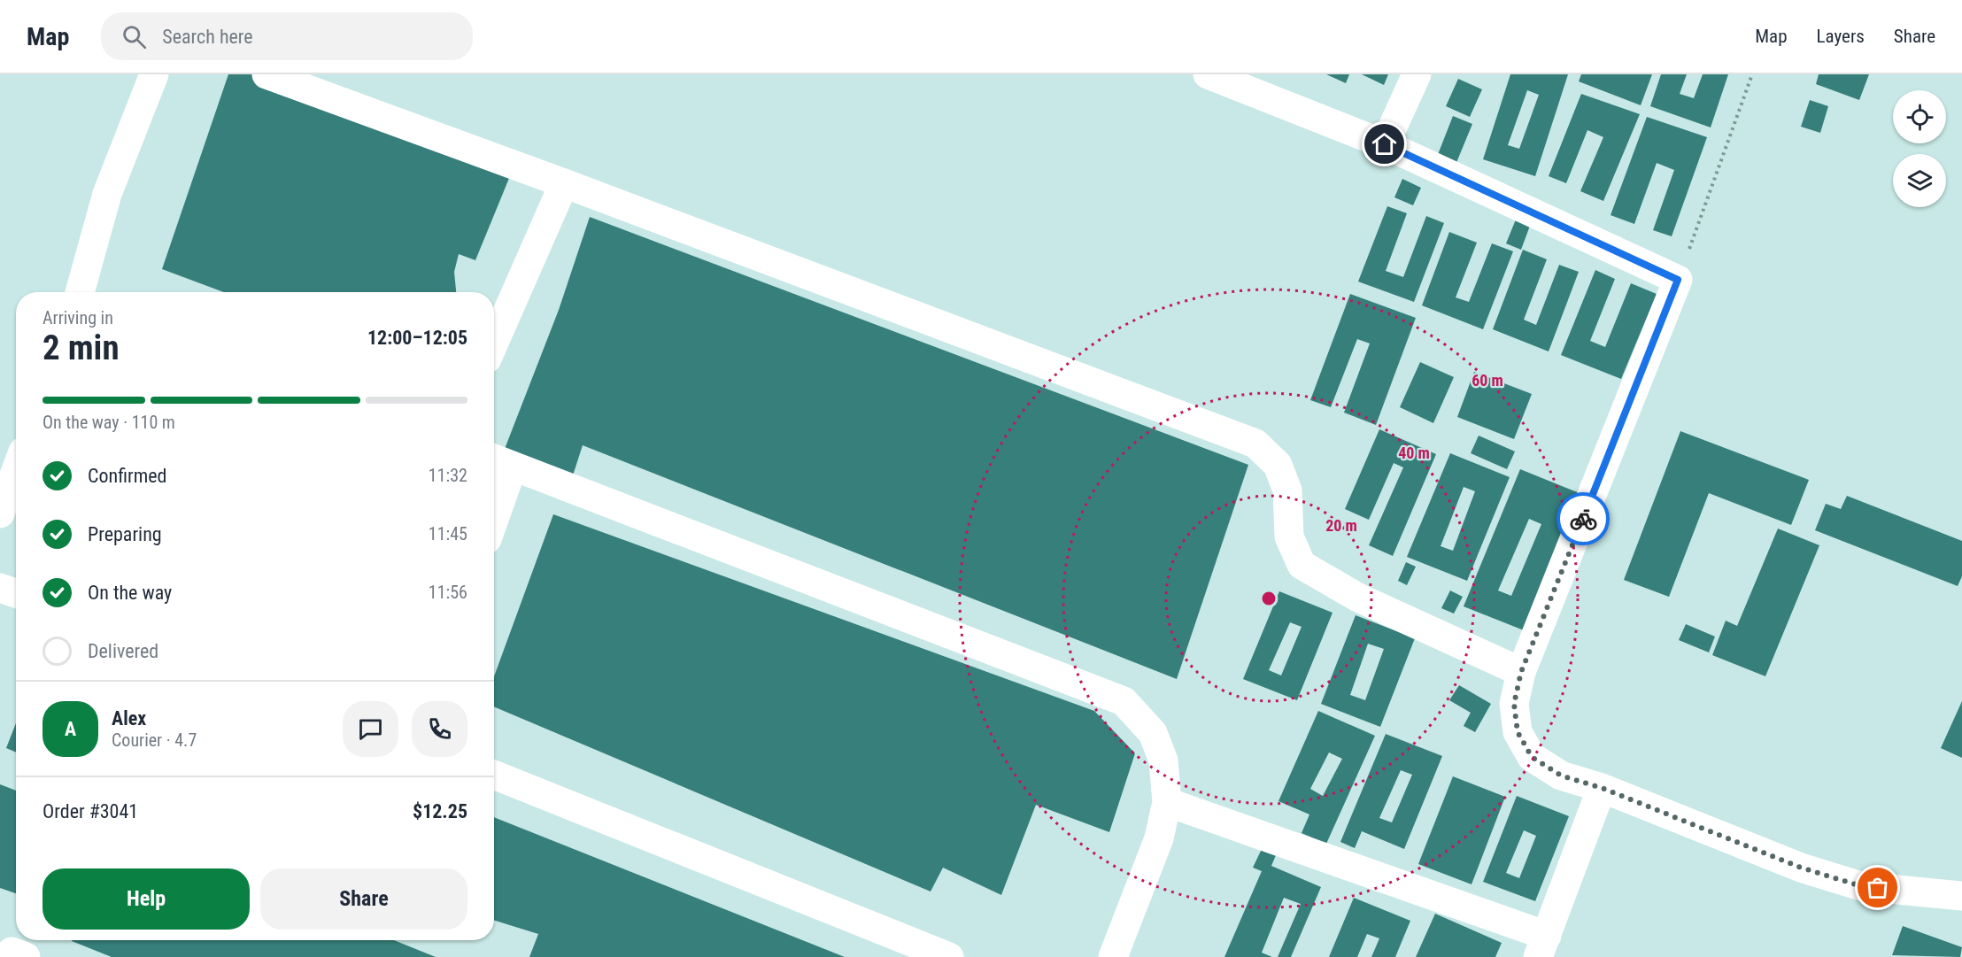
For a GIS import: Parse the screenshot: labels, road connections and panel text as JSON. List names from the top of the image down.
{
  "page": {
    "header": "Map",
    "search": "Search here",
    "nav": ["Map", "Layers", "Share"],
    "heading": ["2 min", "Arriving in", "12:00–12:05"],
    "panel": [
      "Alex",
      "Courier · 4.7",
      "Order #3041",
      "$12.25"
    ],
    "bar": "On the way · 110 m",
    "list": [
      ["Confirmed", "11:32"],
      ["Preparing", "11:45"],
      ["On the way", "11:56"],
      "Delivered"
    ],
    "round": "A",
    "buttons": ["Help", "Share"]
  },
  "rings": ["60 m", "40 m", "20 m"]
}
